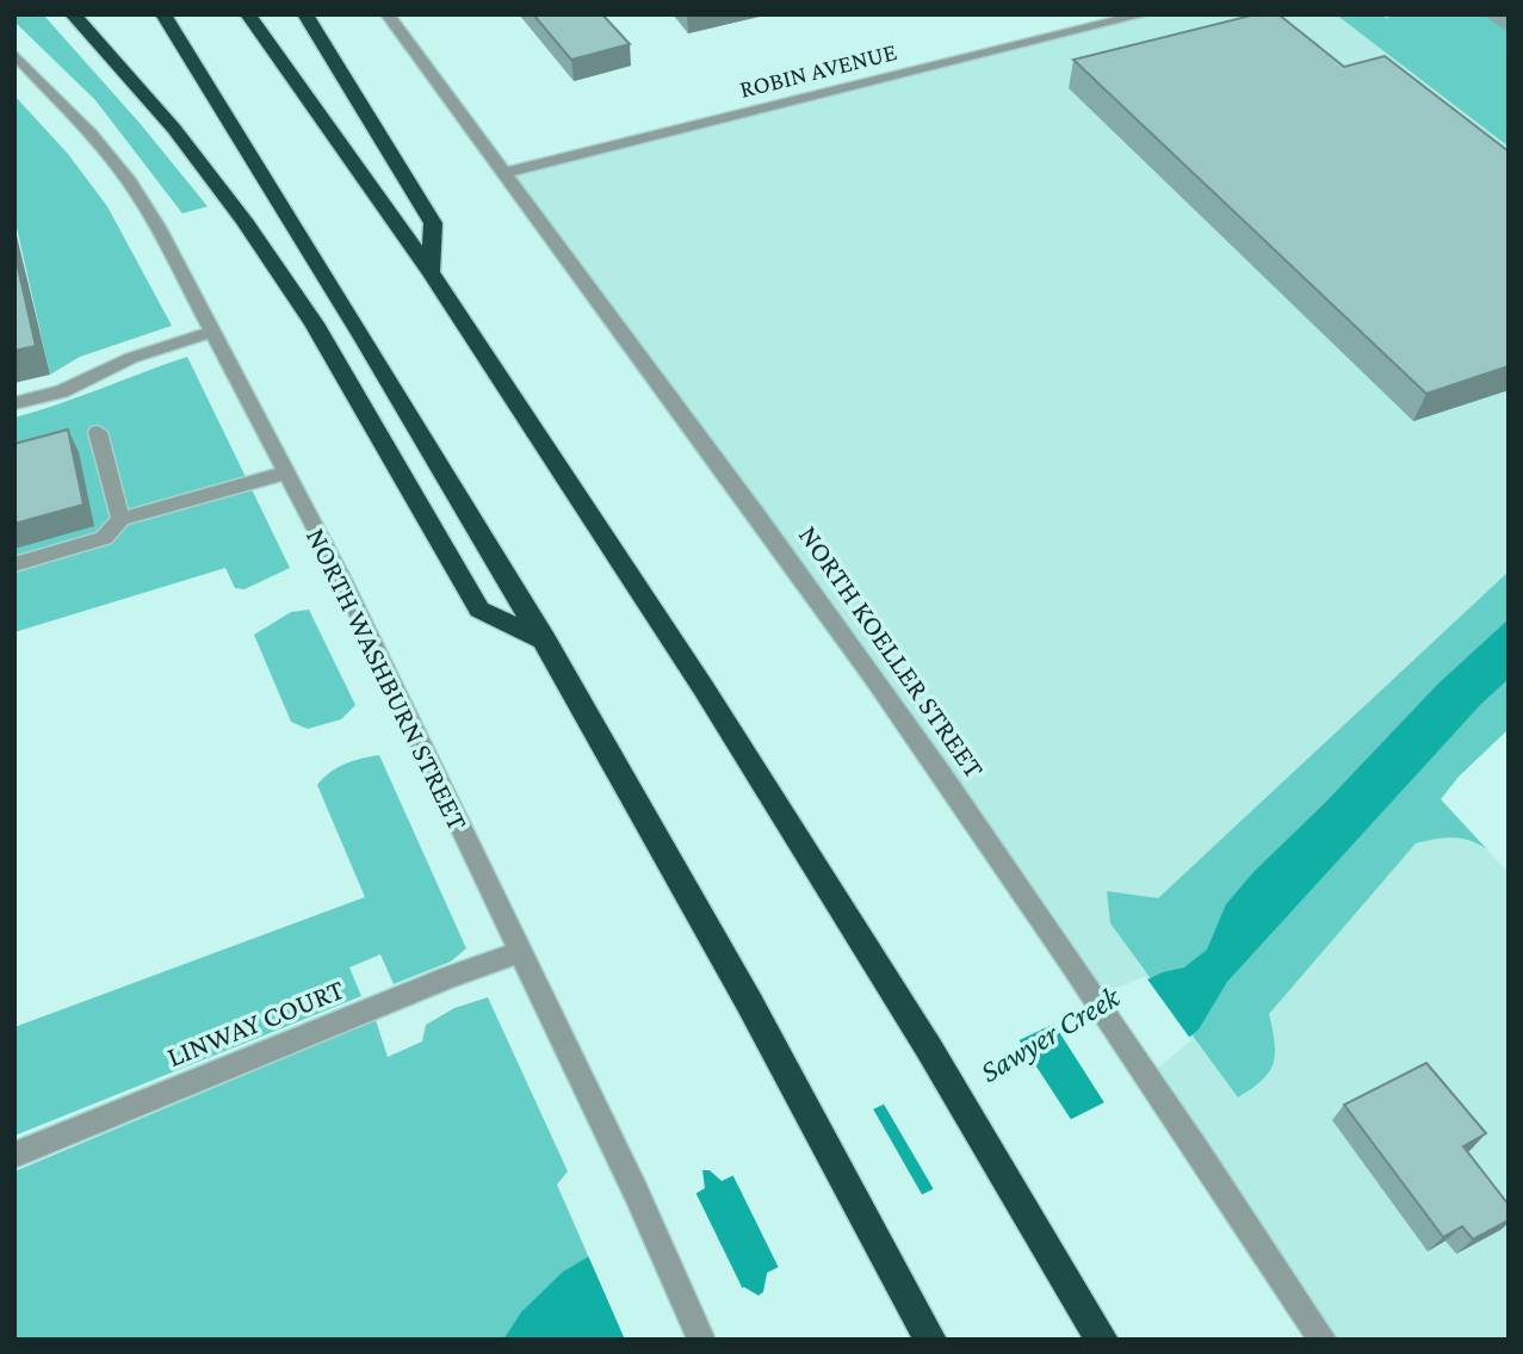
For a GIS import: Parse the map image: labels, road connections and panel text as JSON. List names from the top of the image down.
{
  "streets": {
    "street": [
      "ROBIN AVENUE",
      "NORTH KOELLER STREET",
      "NORTH WASHBURN STREET",
      "LINWAY COURT"
    ]
  },
  "crossings": [
    ["ROBIN AVENUE", "NORTH KOELLER STREET"],
    ["NORTH WASHBURN STREET", "LINWAY COURT"]
  ],
  "water": ["Sawyer Creek"]
}
